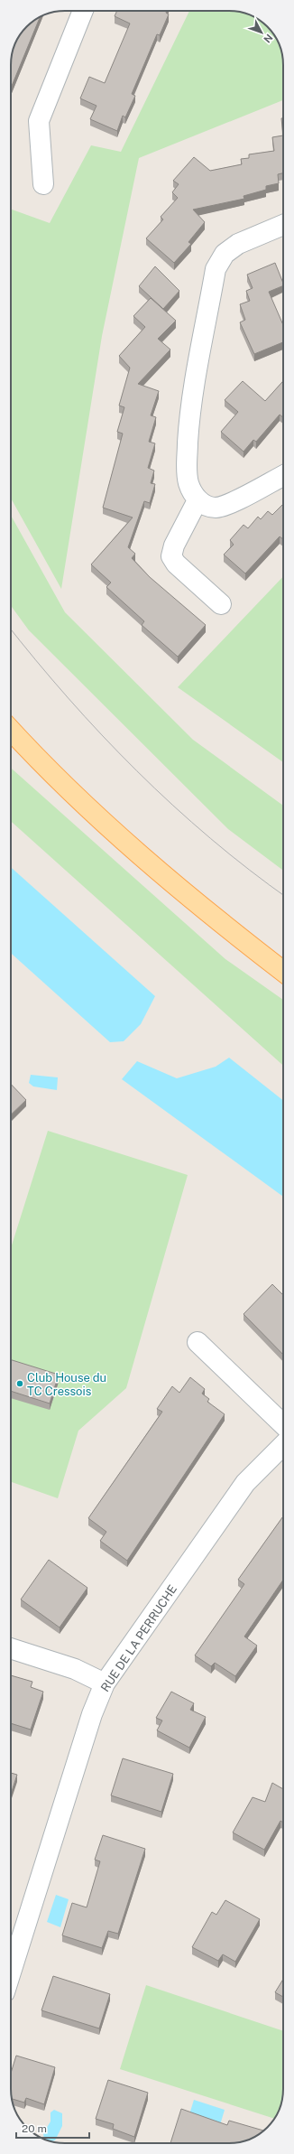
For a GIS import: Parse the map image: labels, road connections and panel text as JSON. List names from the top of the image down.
{
  "streets": {
    "street": ["RUE DE LA PERRUCHE"]
  },
  "places": ["Club House du TC Cressois"],
  "scale_bar": "20 m",
  "north": "bottom right"
}
